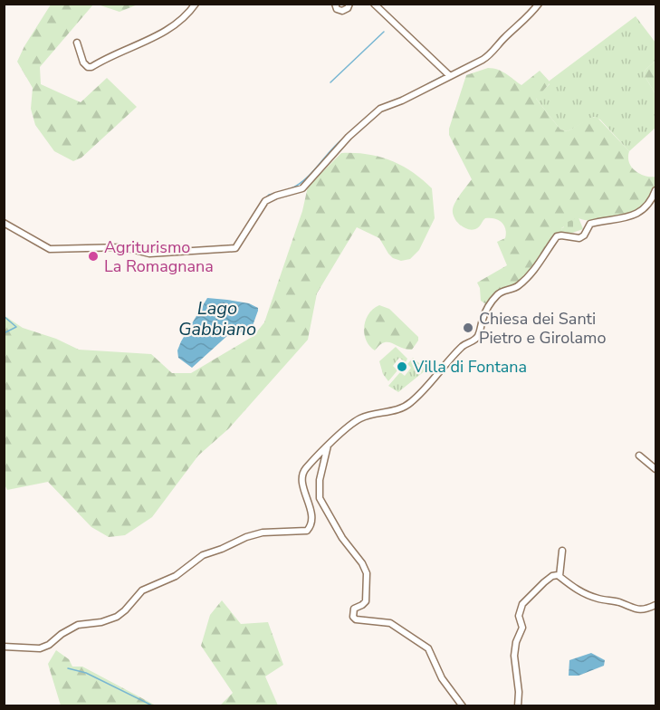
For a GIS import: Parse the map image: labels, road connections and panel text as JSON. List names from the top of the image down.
{
  "water": ["Lago Gabbiano"],
  "places": ["Agriturismo La Romagnana", "Chiesa dei Santi Pietro e Girolamo", "Villa di Fontana"]
}
